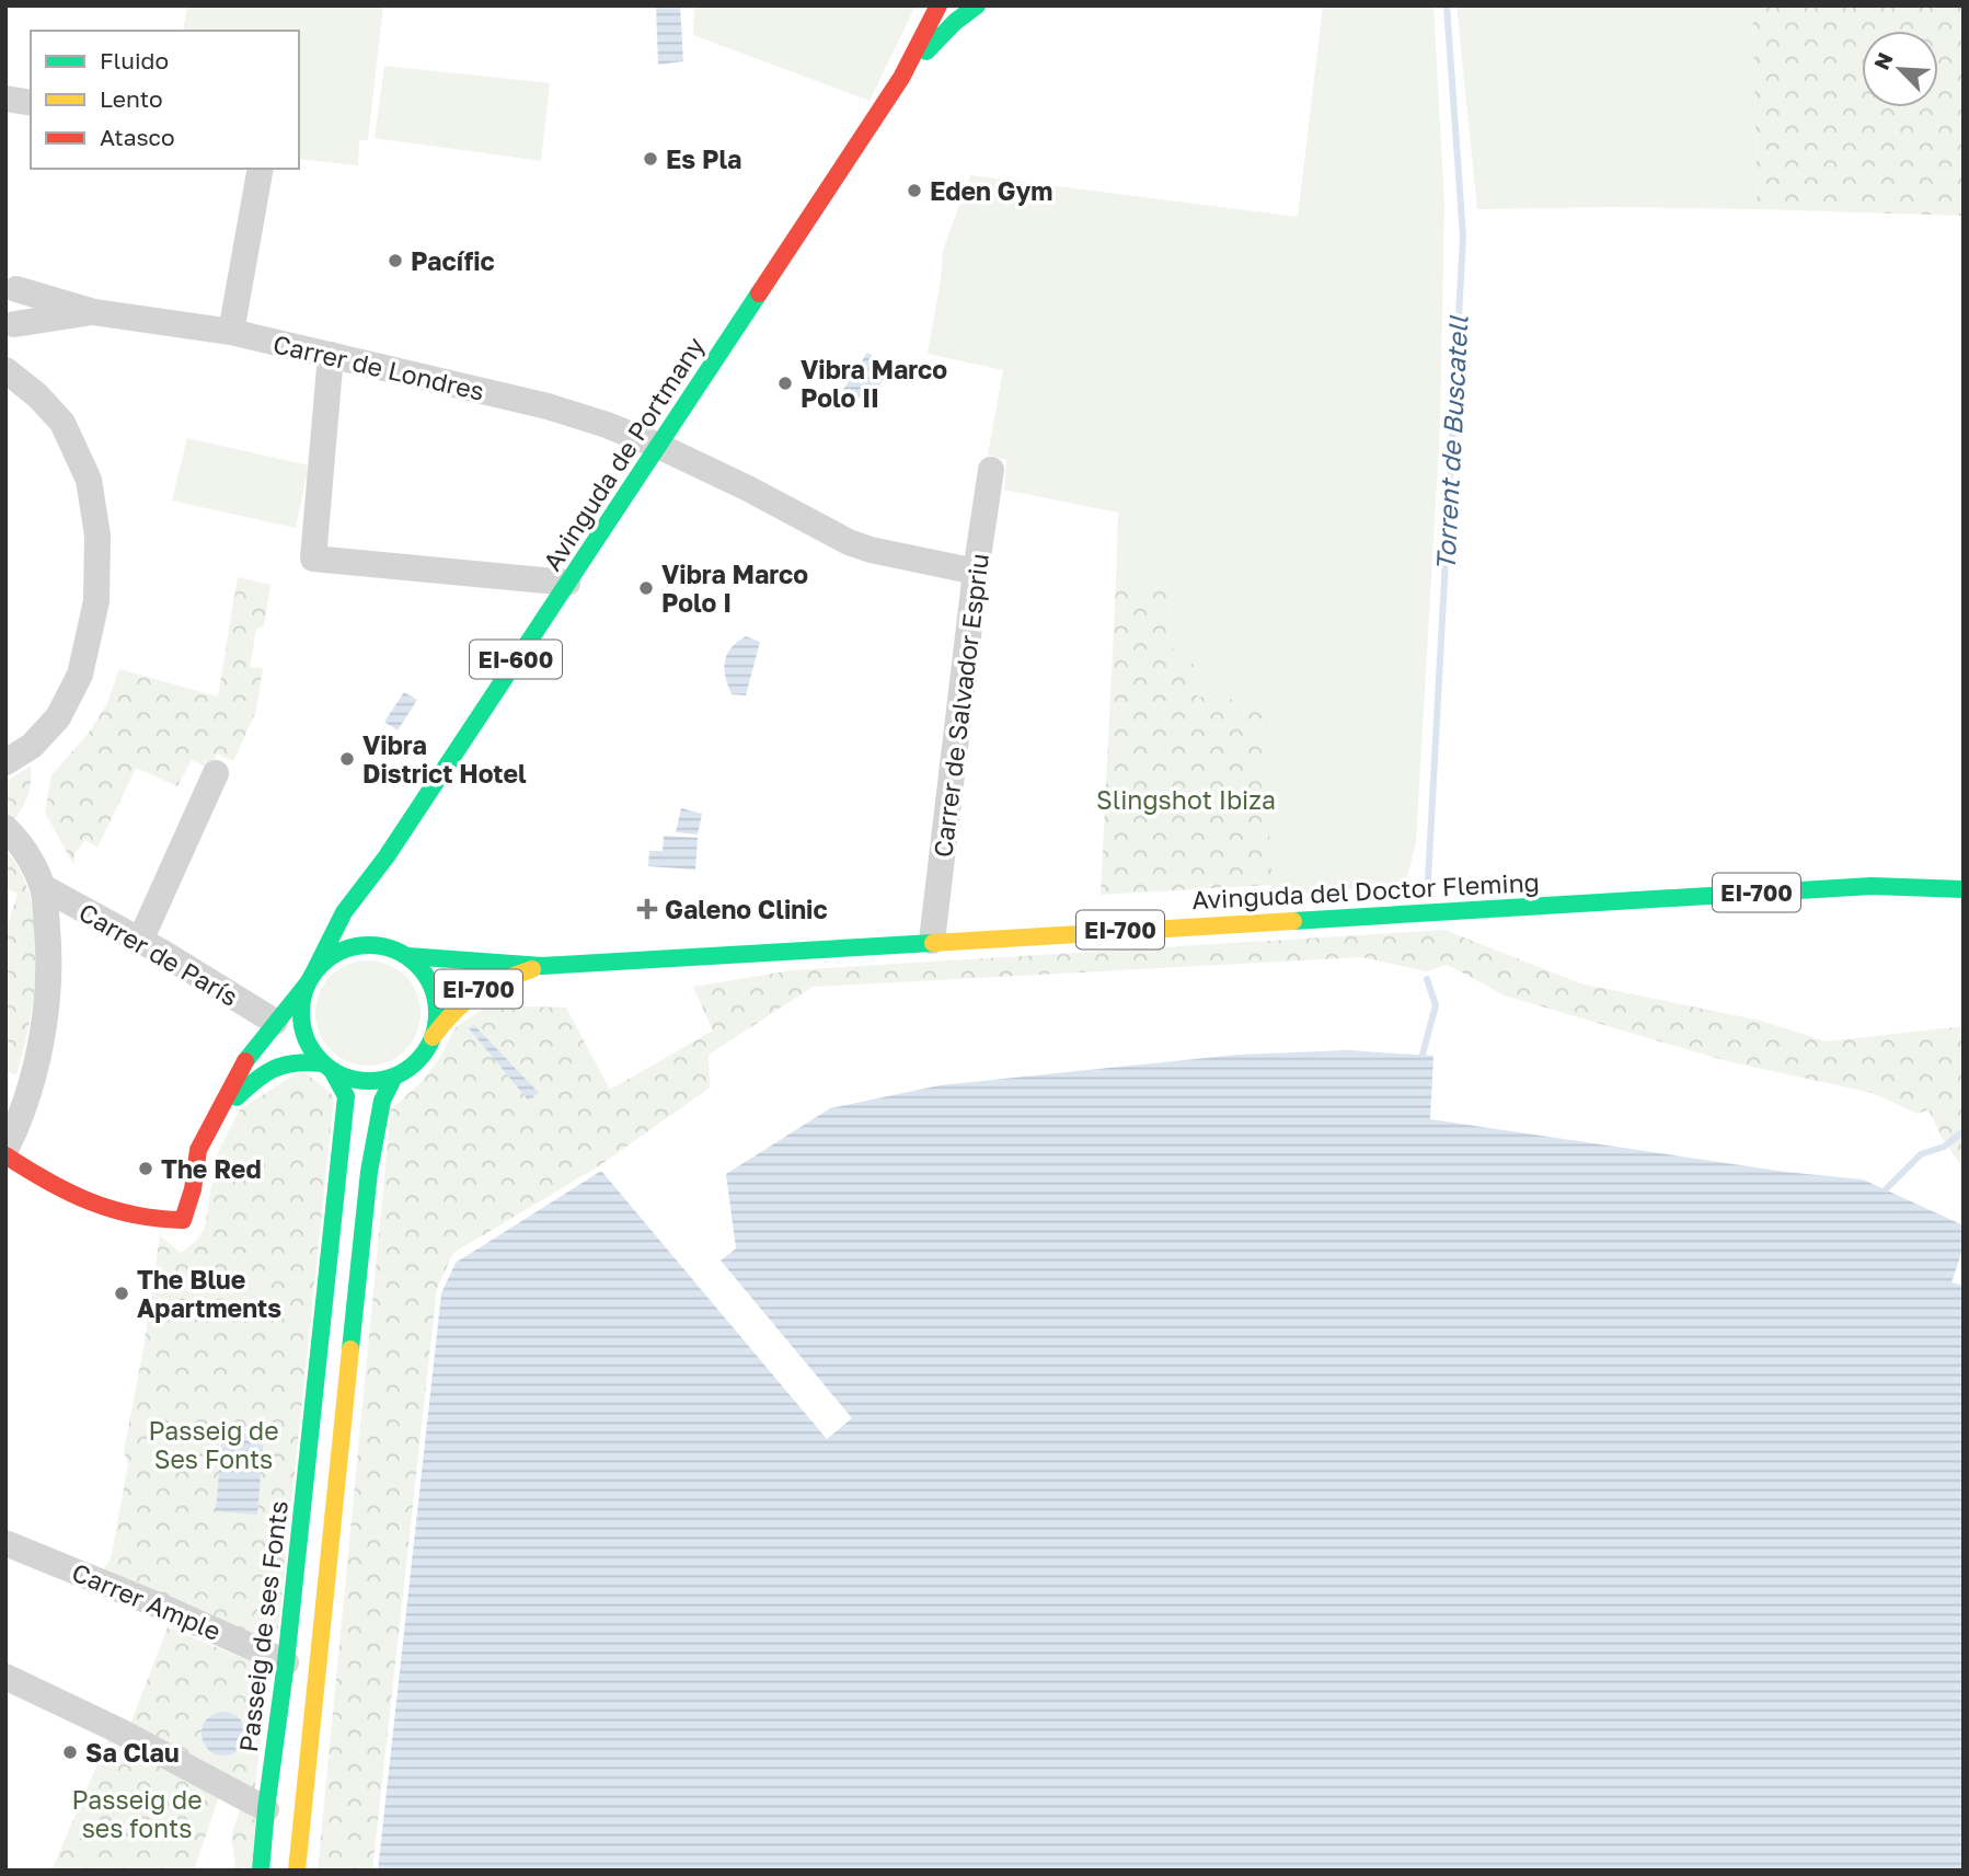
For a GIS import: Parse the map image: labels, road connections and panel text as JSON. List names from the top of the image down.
{
  "streets": {
    "main road": [
      "Avinguda de Portmany",
      "EI-600",
      "Avinguda del Doctor Fleming",
      "EI-700",
      "Passeig de ses Fonts"
    ],
    "street": [
      "Carrer de Londres",
      "Carrer de Salvador Espriu",
      "Carrer de París",
      "Carrer Ample"
    ]
  },
  "crossings": [
    ["Carrer de Londres", "Avinguda de Portmany"],
    ["Carrer de Londres", "Carrer de Salvador Espriu"],
    ["Avinguda de Portmany", "Avinguda del Doctor Fleming"],
    ["Avinguda de Portmany", "Passeig de ses Fonts"],
    ["Carrer de Salvador Espriu", "Avinguda del Doctor Fleming"],
    ["Avinguda del Doctor Fleming", "Passeig de ses Fonts"],
    ["Carrer Ample", "Passeig de ses Fonts"]
  ],
  "water": ["Torrent de Buscatell"],
  "parks": ["Slingshot Ibiza", "Passeig de Ses Fonts", "Passeig de ses fonts"],
  "places": {
    "other": [
      "Es Pla",
      "Eden Gym",
      "Pacífic",
      "Vibra Marco Polo II",
      "Vibra Marco Polo I",
      "Vibra District Hotel",
      "The Red",
      "The Blue Apartments",
      "Sa Clau"
    ],
    "health": ["Galeno Clinic"]
  },
  "legend": ["Fluido", "Lento", "Atasco"],
  "north": "top left"
}
